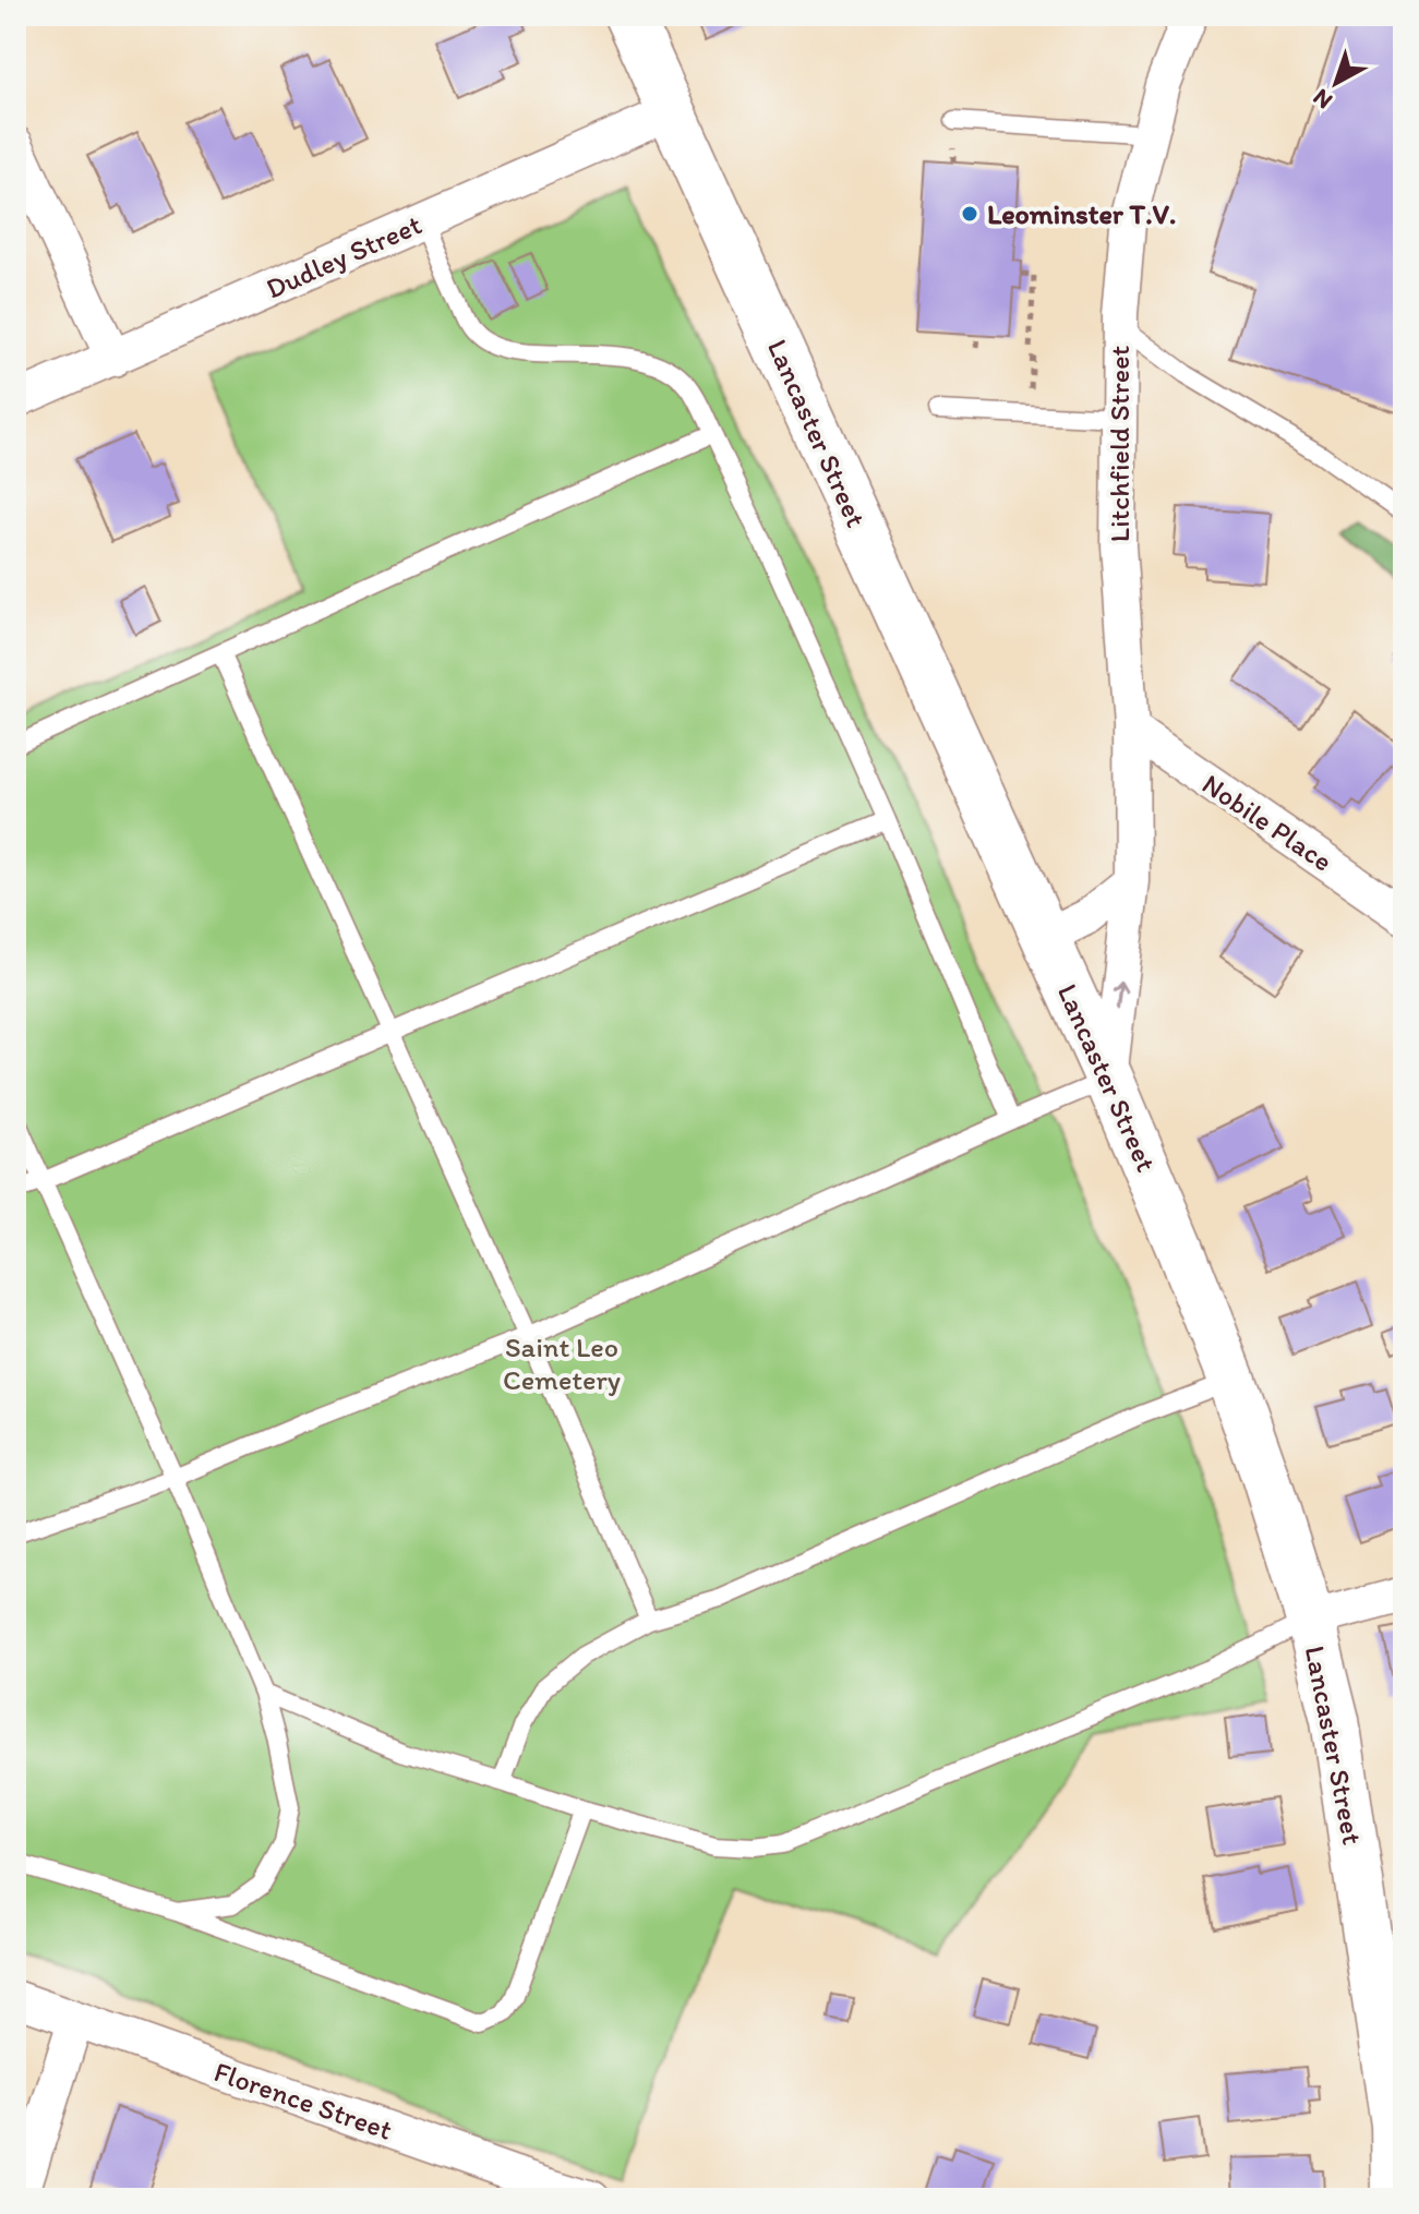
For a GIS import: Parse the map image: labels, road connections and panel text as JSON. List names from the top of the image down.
{
  "streets": {
    "main road": ["Lancaster Street"],
    "street": [
      "Dudley Street",
      "Litchfield Street",
      "Nobile Place",
      "Florence Street"
    ]
  },
  "crossings": [
    ["Dudley Street", "Lancaster Street"],
    ["Lancaster Street", "Litchfield Street"],
    ["Litchfield Street", "Nobile Place"]
  ],
  "parks": ["Saint Leo Cemetery"],
  "places": ["Leominster T.V."],
  "north": "bottom left"
}
